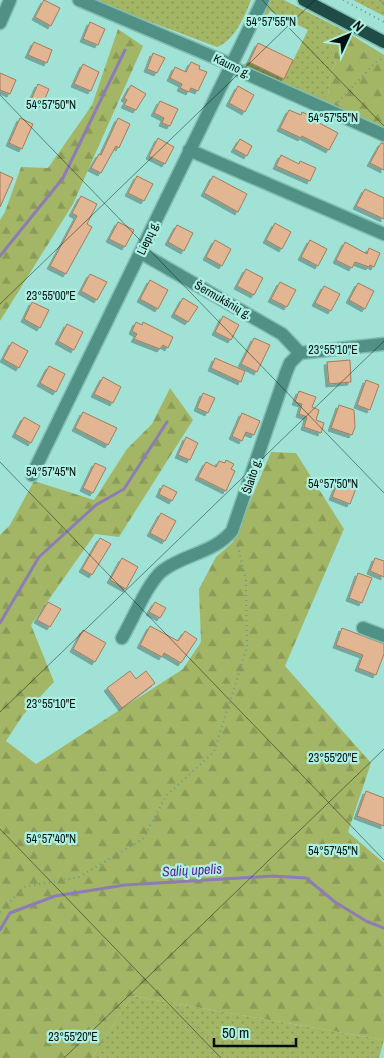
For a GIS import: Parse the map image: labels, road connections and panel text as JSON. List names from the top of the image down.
{
  "streets": {
    "street": [
      "Kauno g.",
      "Liepų g.",
      "Šermukšnių g.",
      "Šlaito g."
    ]
  },
  "crossings": [
    ["Kauno g.", "Liepų g."],
    ["Liepų g.", "Šermukšnių g."],
    ["Šermukšnių g.", "Šlaito g."]
  ],
  "water": ["Salių upelis"],
  "scale_bar": "50 m",
  "north": "top right",
  "coordinates": [
    "54°57'55\"N",
    "54°57'50\"N",
    "23°55'00\"E",
    "23°55'10\"E",
    "54°57'45\"N",
    "23°55'20\"E",
    "54°57'40\"N"
  ]
}
